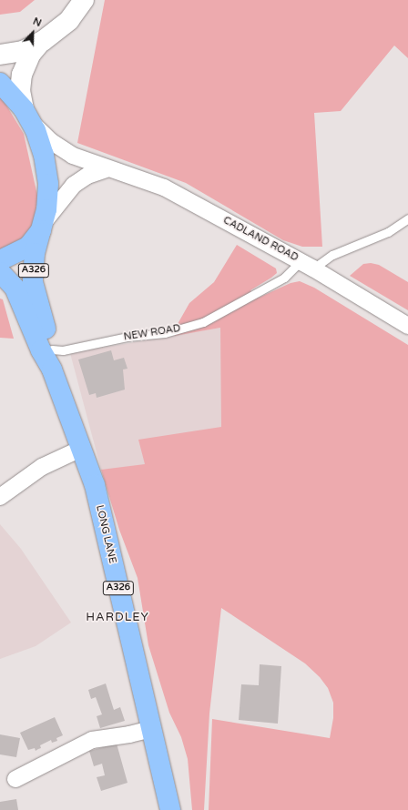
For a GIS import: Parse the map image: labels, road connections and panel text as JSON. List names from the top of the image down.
{
  "streets": {
    "main road": ["A326", "LONG LANE"],
    "street": ["CADLAND ROAD"],
    "lane": ["NEW ROAD"]
  },
  "crossings": [
    ["CADLAND ROAD", "NEW ROAD"],
    ["CADLAND ROAD", "LONG LANE"],
    ["NEW ROAD", "LONG LANE"]
  ],
  "districts": ["HARDLEY"],
  "north": "top right"
}
